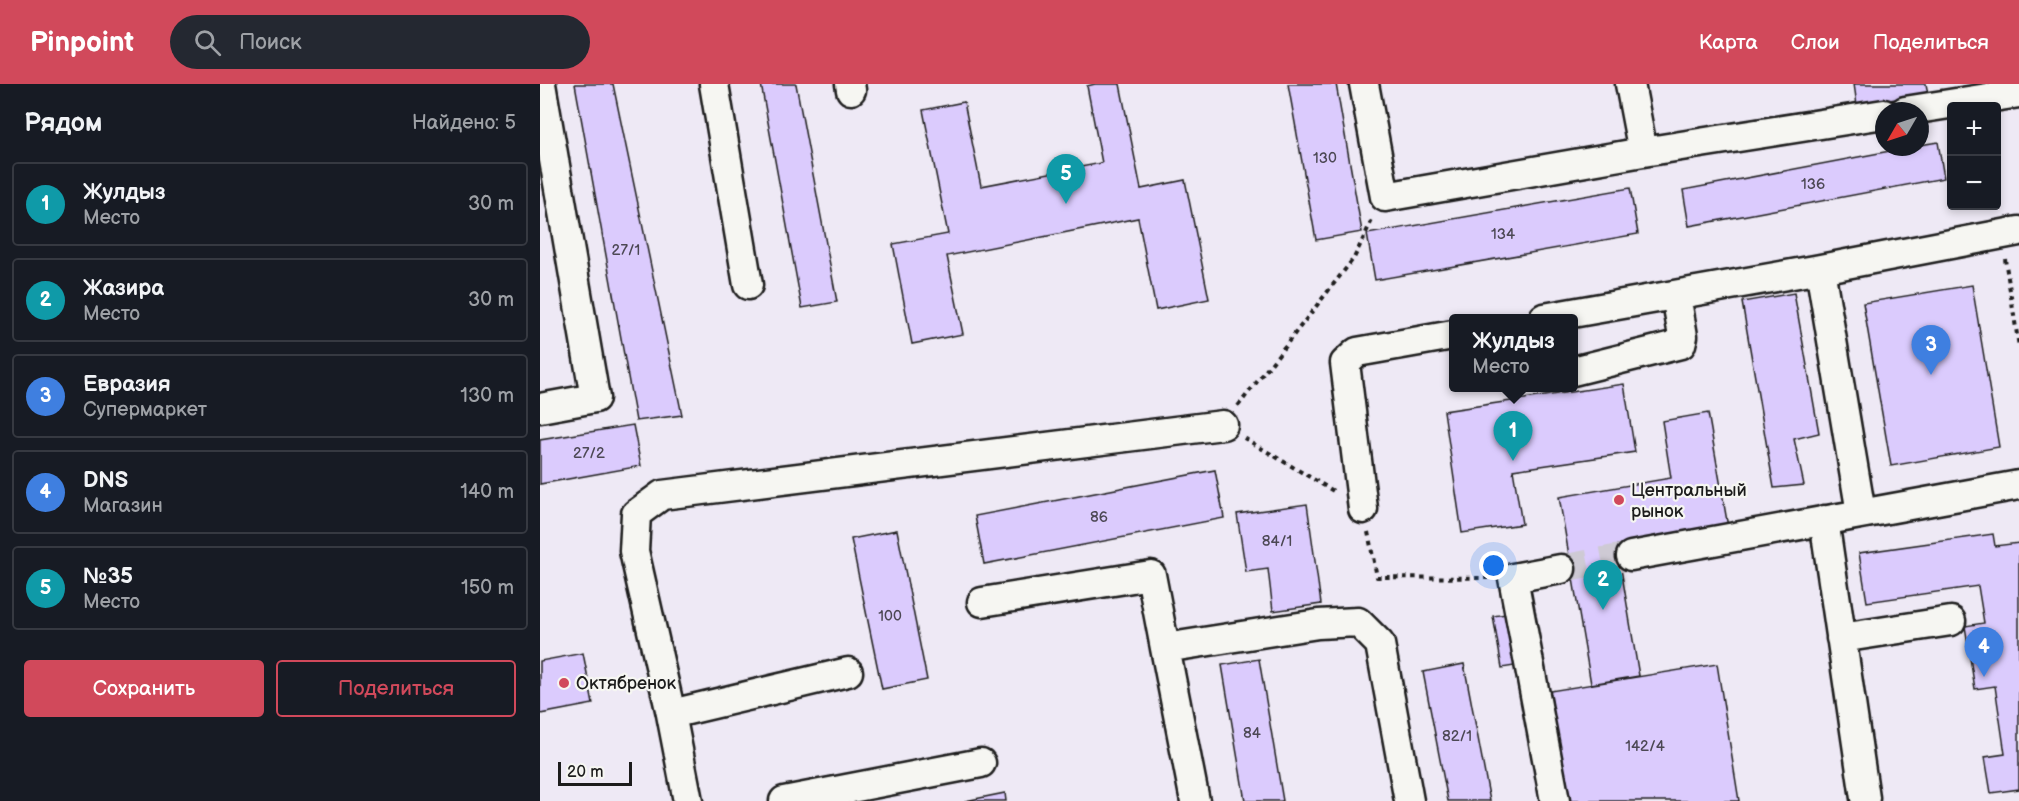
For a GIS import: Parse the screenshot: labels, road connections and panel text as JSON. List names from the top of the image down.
{
  "places": ["Центральный рынок", "Октябренок"],
  "house_numbers": [
    "130",
    "136",
    "134",
    "27/1",
    "27/2",
    "86",
    "84/1",
    "100",
    "84",
    "82/1",
    "142/4"
  ],
  "scale_bar": "20 m",
  "north": "bottom left",
  "page": {
    "header": "Pinpoint",
    "search": "Поиск",
    "nav": ["Карта", "Слои", "Поделиться"],
    "heading": ["Рядом", "Найдено: 5"],
    "map_buttons": ["+", "−"],
    "pins": [
      "5",
      "3",
      "1",
      "2",
      "4"
    ],
    "list": [
      {
        "mark": "1",
        "name": "Жулдыз",
        "note": "Место",
        "value": "30 m"
      },
      {
        "mark": "2",
        "name": "Жазира",
        "note": "Место",
        "value": "30 m"
      },
      {
        "mark": "3",
        "name": "Евразия",
        "note": "Супермаркет",
        "value": "130 m"
      },
      {
        "mark": "4",
        "name": "DNS",
        "note": "Магазин",
        "value": "140 m"
      },
      {
        "mark": "5",
        "name": "№35",
        "note": "Место",
        "value": "150 m"
      }
    ],
    "popup": ["Жулдыз", "Место"],
    "buttons": ["Сохранить", "Поделиться"],
    "scale": "20 m"
  }
}
